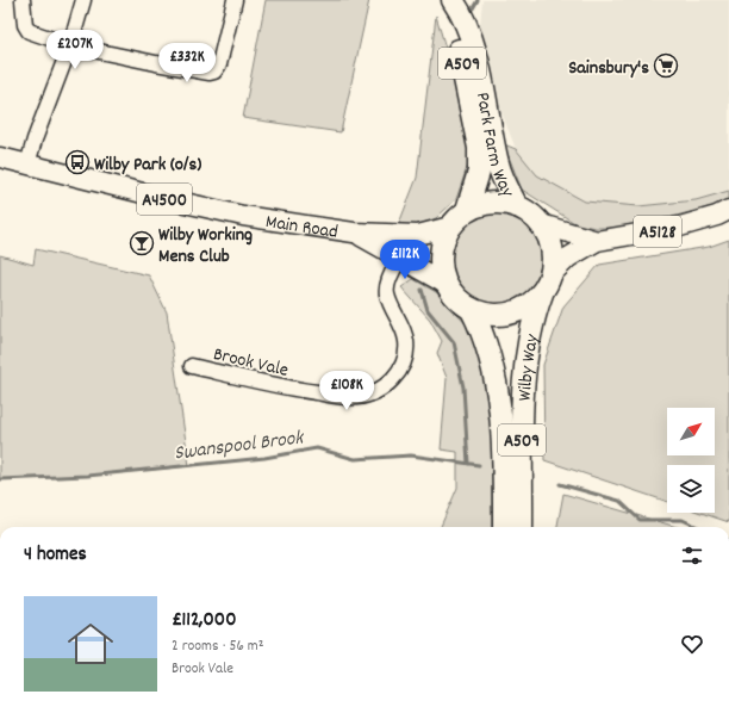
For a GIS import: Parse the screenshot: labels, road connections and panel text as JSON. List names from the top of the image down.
{
  "streets": {
    "highway": ["A509", "Park Farm Way", "Wilby Way"],
    "main road": ["A4500", "Main Road", "A5128"],
    "street": ["Brook Vale"]
  },
  "crossings": [
    ["Park Farm Way", "Main Road"],
    ["Park Farm Way", "A5128"],
    ["Park Farm Way", "Wilby Way"],
    ["Main Road", "A5128"],
    ["Main Road", "Brook Vale"],
    ["Main Road", "Wilby Way"],
    ["A5128", "Wilby Way"]
  ],
  "water": ["Swanspool Brook"],
  "places": {
    "supermarket": ["Sainsbury's"],
    "bus stop": ["Wilby Park (o/s)"],
    "bar": ["Wilby Working Mens Club"]
  },
  "north": "top right",
  "page": {
    "price": [
      "£207K",
      "£332K",
      "£112K",
      "£108K"
    ],
    "heading": "4 homes",
    "list": [
      {
        "name": "£112,000",
        "note": "2 rooms · 56 m² · Brook Vale"
      }
    ]
  }
}
